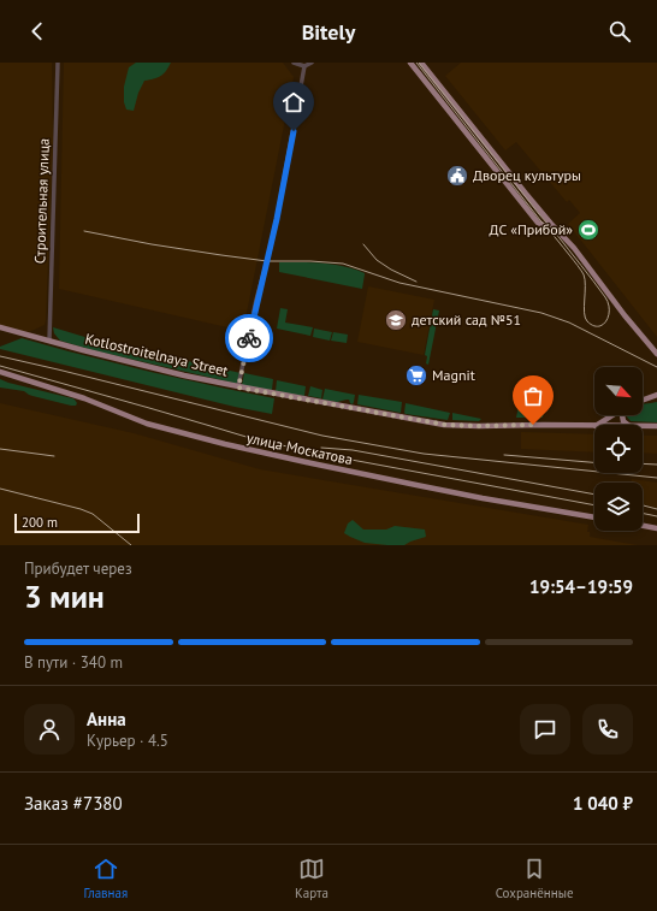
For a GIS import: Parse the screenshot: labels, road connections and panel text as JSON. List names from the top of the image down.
{
  "streets": {
    "main road": ["Kotlostroitelnaya Street", "улица Москатова"],
    "street": ["Строительная улица"]
  },
  "crossings": [
    ["Строительная улица", "Kotlostroitelnaya Street"]
  ],
  "places": {
    "public building": ["Дворец культуры"],
    "sports": ["ДC «Прибой»"],
    "school or university": ["детский сад №51"],
    "supermarket": ["Magnit"]
  },
  "scale_bar": "200 m",
  "north": "bottom right",
  "page": {
    "header": "Bitely",
    "scale": "200 m",
    "heading": ["3 мин", "Прибудет через", "19:54–19:59"],
    "panel": [
      "Анна",
      "Курьер · 4.5",
      "Заказ #7380",
      "1 040 ₽"
    ],
    "bar": "В пути · 340 m",
    "tabs": ["Главная", "Карта", "Сохранённые"]
  }
}
